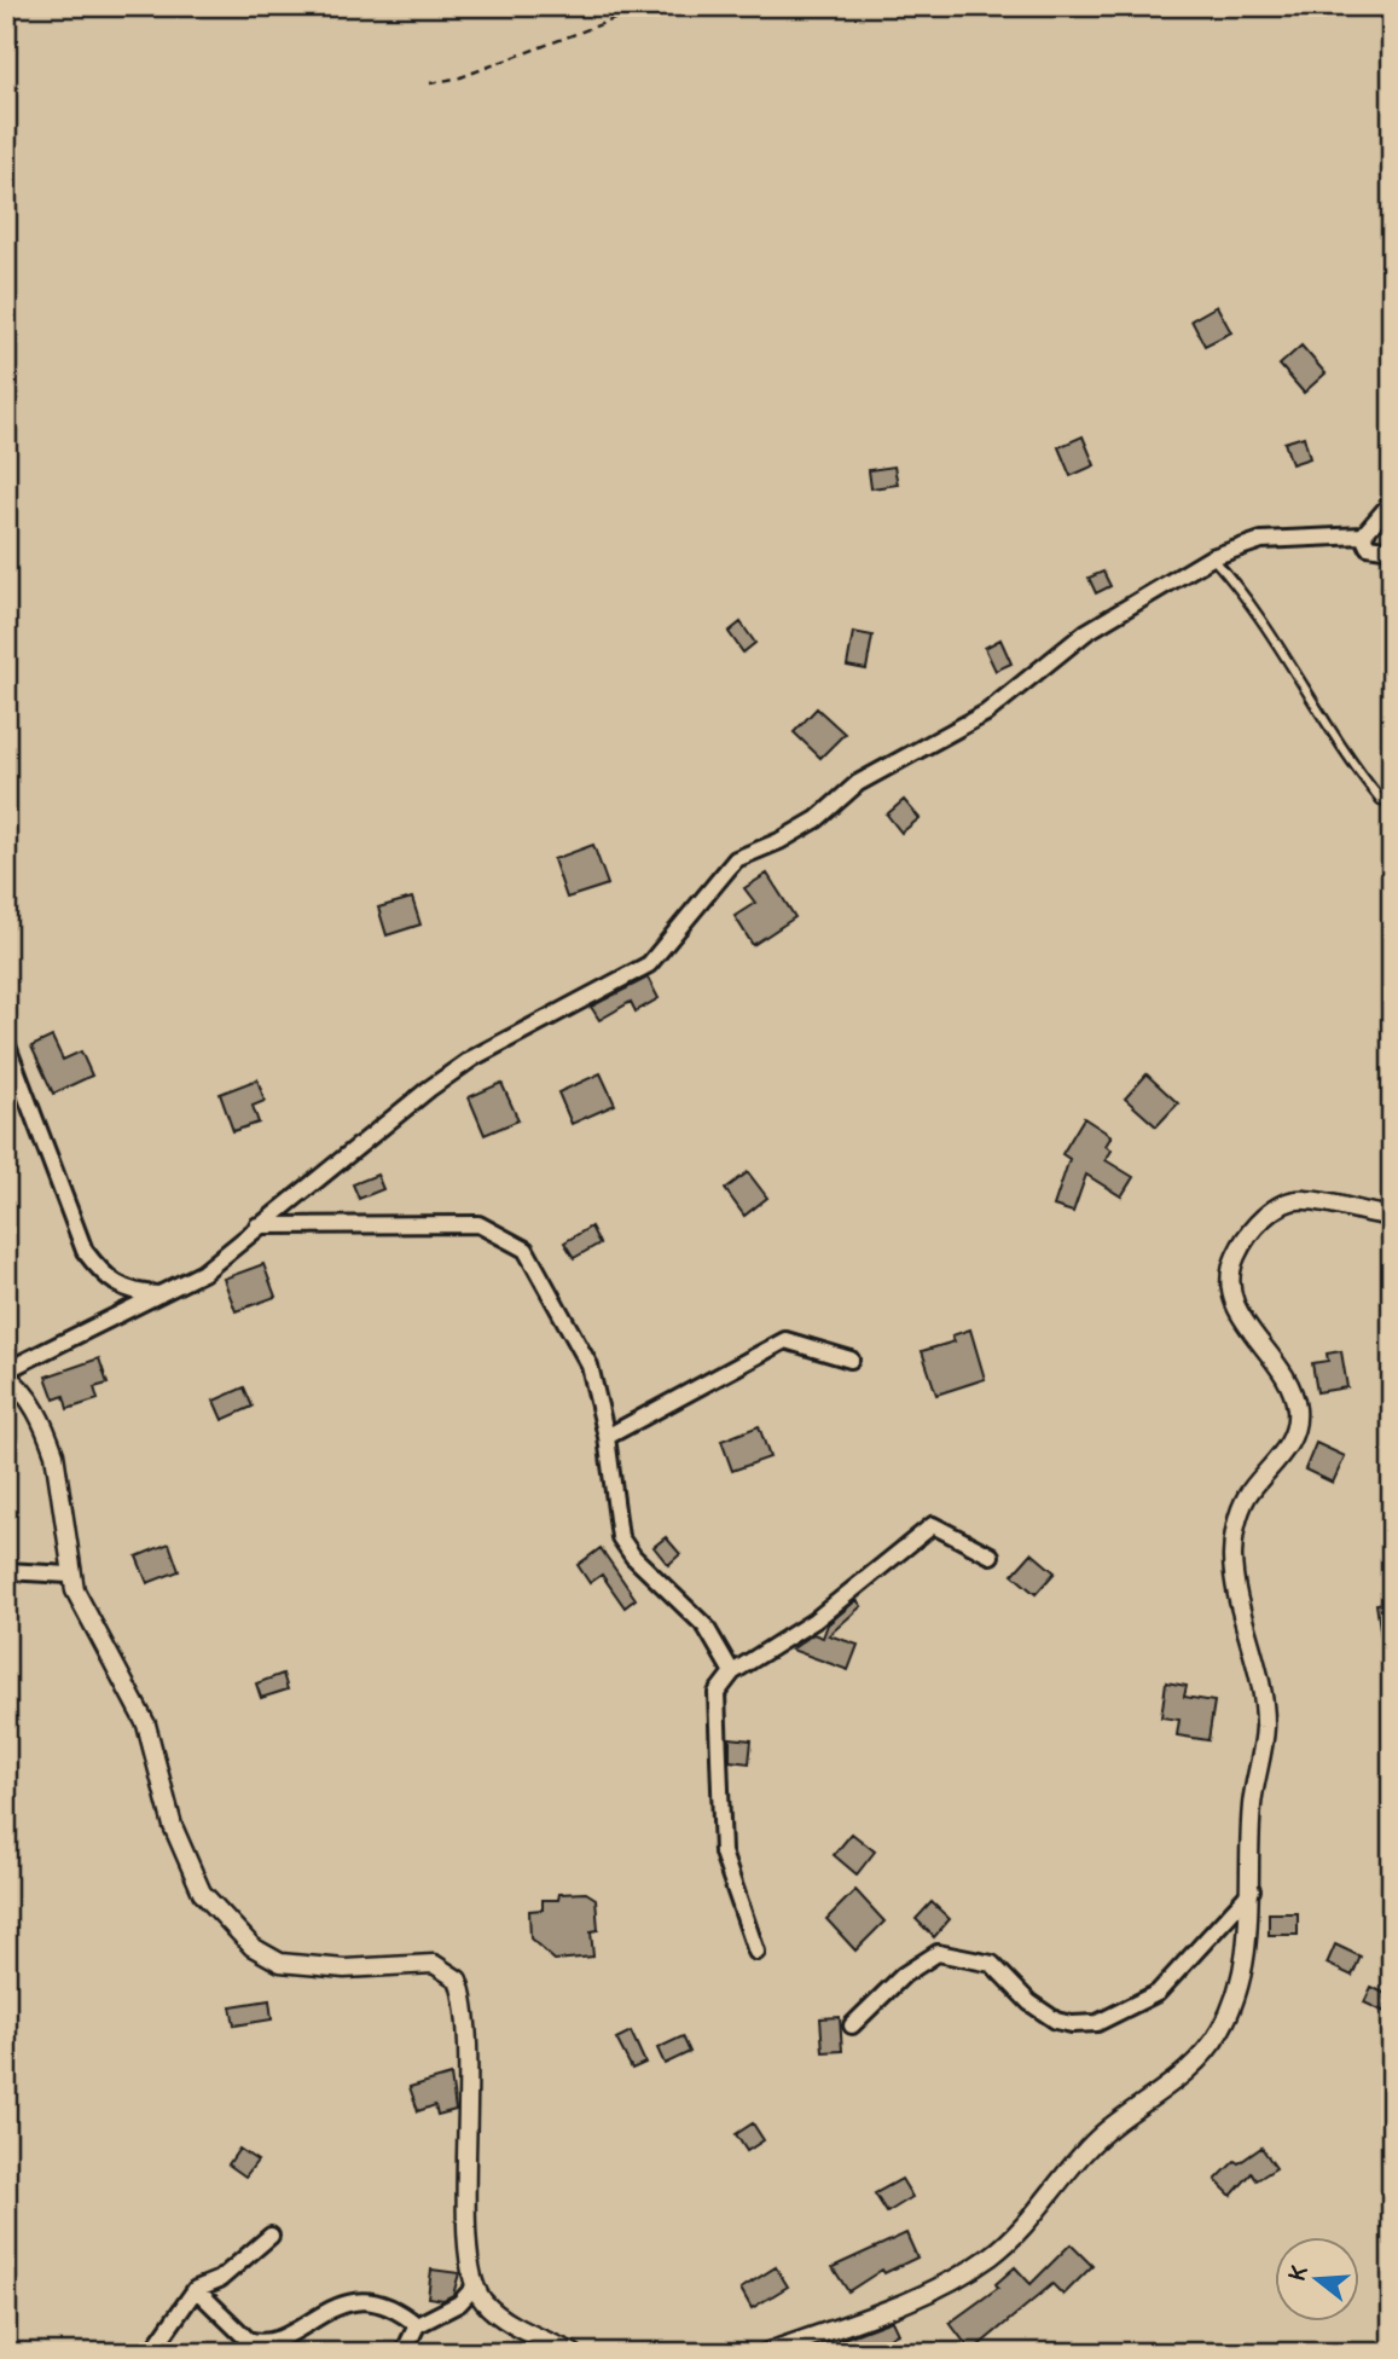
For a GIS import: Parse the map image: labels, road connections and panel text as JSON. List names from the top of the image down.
{
  "north": "left"
}
